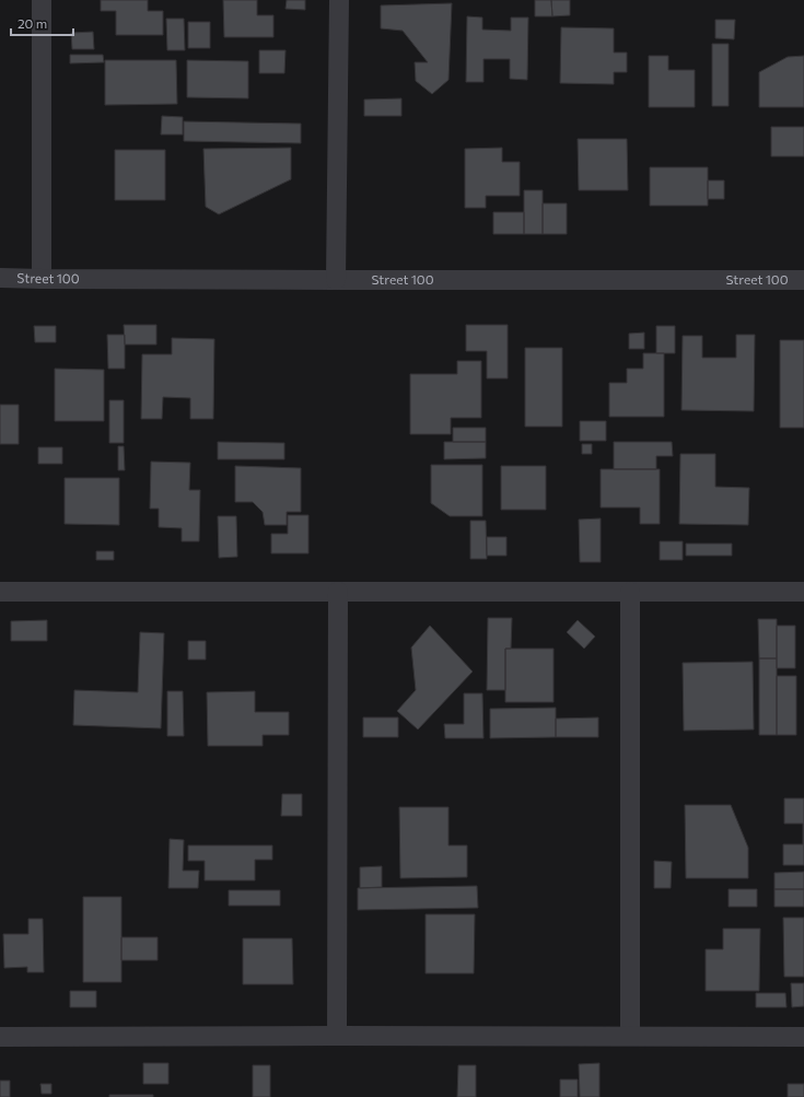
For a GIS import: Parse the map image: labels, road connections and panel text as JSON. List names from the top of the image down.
{
  "streets": {
    "street": ["Street 100"]
  },
  "scale_bar": "20 m"
}
